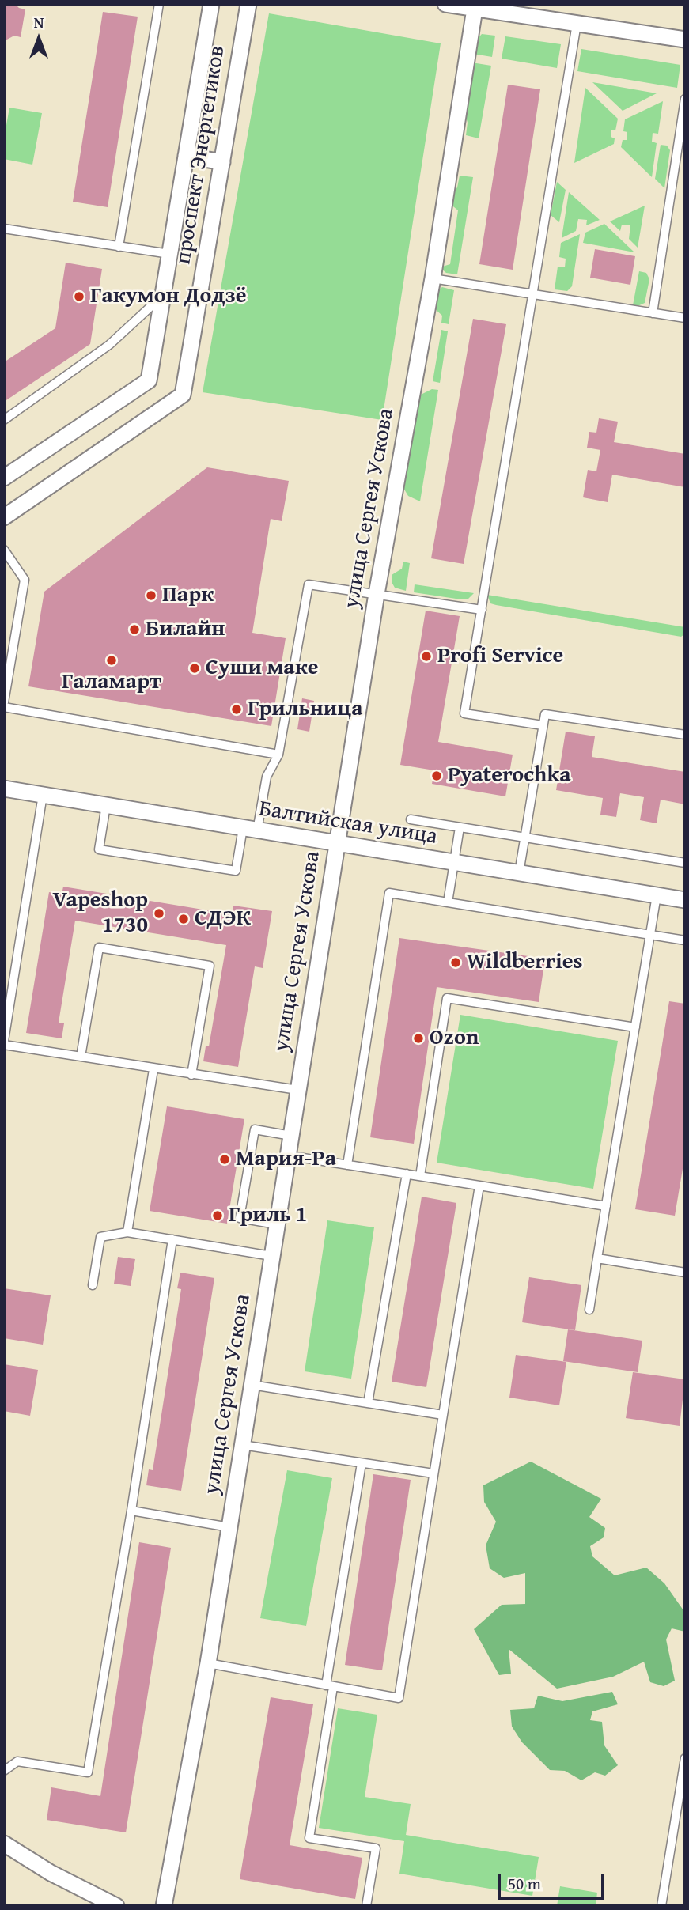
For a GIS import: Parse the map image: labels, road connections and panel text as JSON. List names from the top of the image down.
{
  "streets": {
    "street": ["проспект Энергетиков", "улица Сергея Ускова", "Балтийская улица"]
  },
  "crossings": [
    ["улица Сергея Ускова", "Балтийская улица"]
  ],
  "places": [
    "Гакумон Додзё",
    "Парк",
    "Билайн",
    "Profi Service",
    "Галамарт",
    "Суши маке",
    "Грильница",
    "Pyaterochka",
    "Vapeshop 1730",
    "СДЭК",
    "Wildberries",
    "Ozon",
    "Мария-Ра",
    "Гриль 1"
  ],
  "scale_bar": "50 m",
  "north": "top"
}
